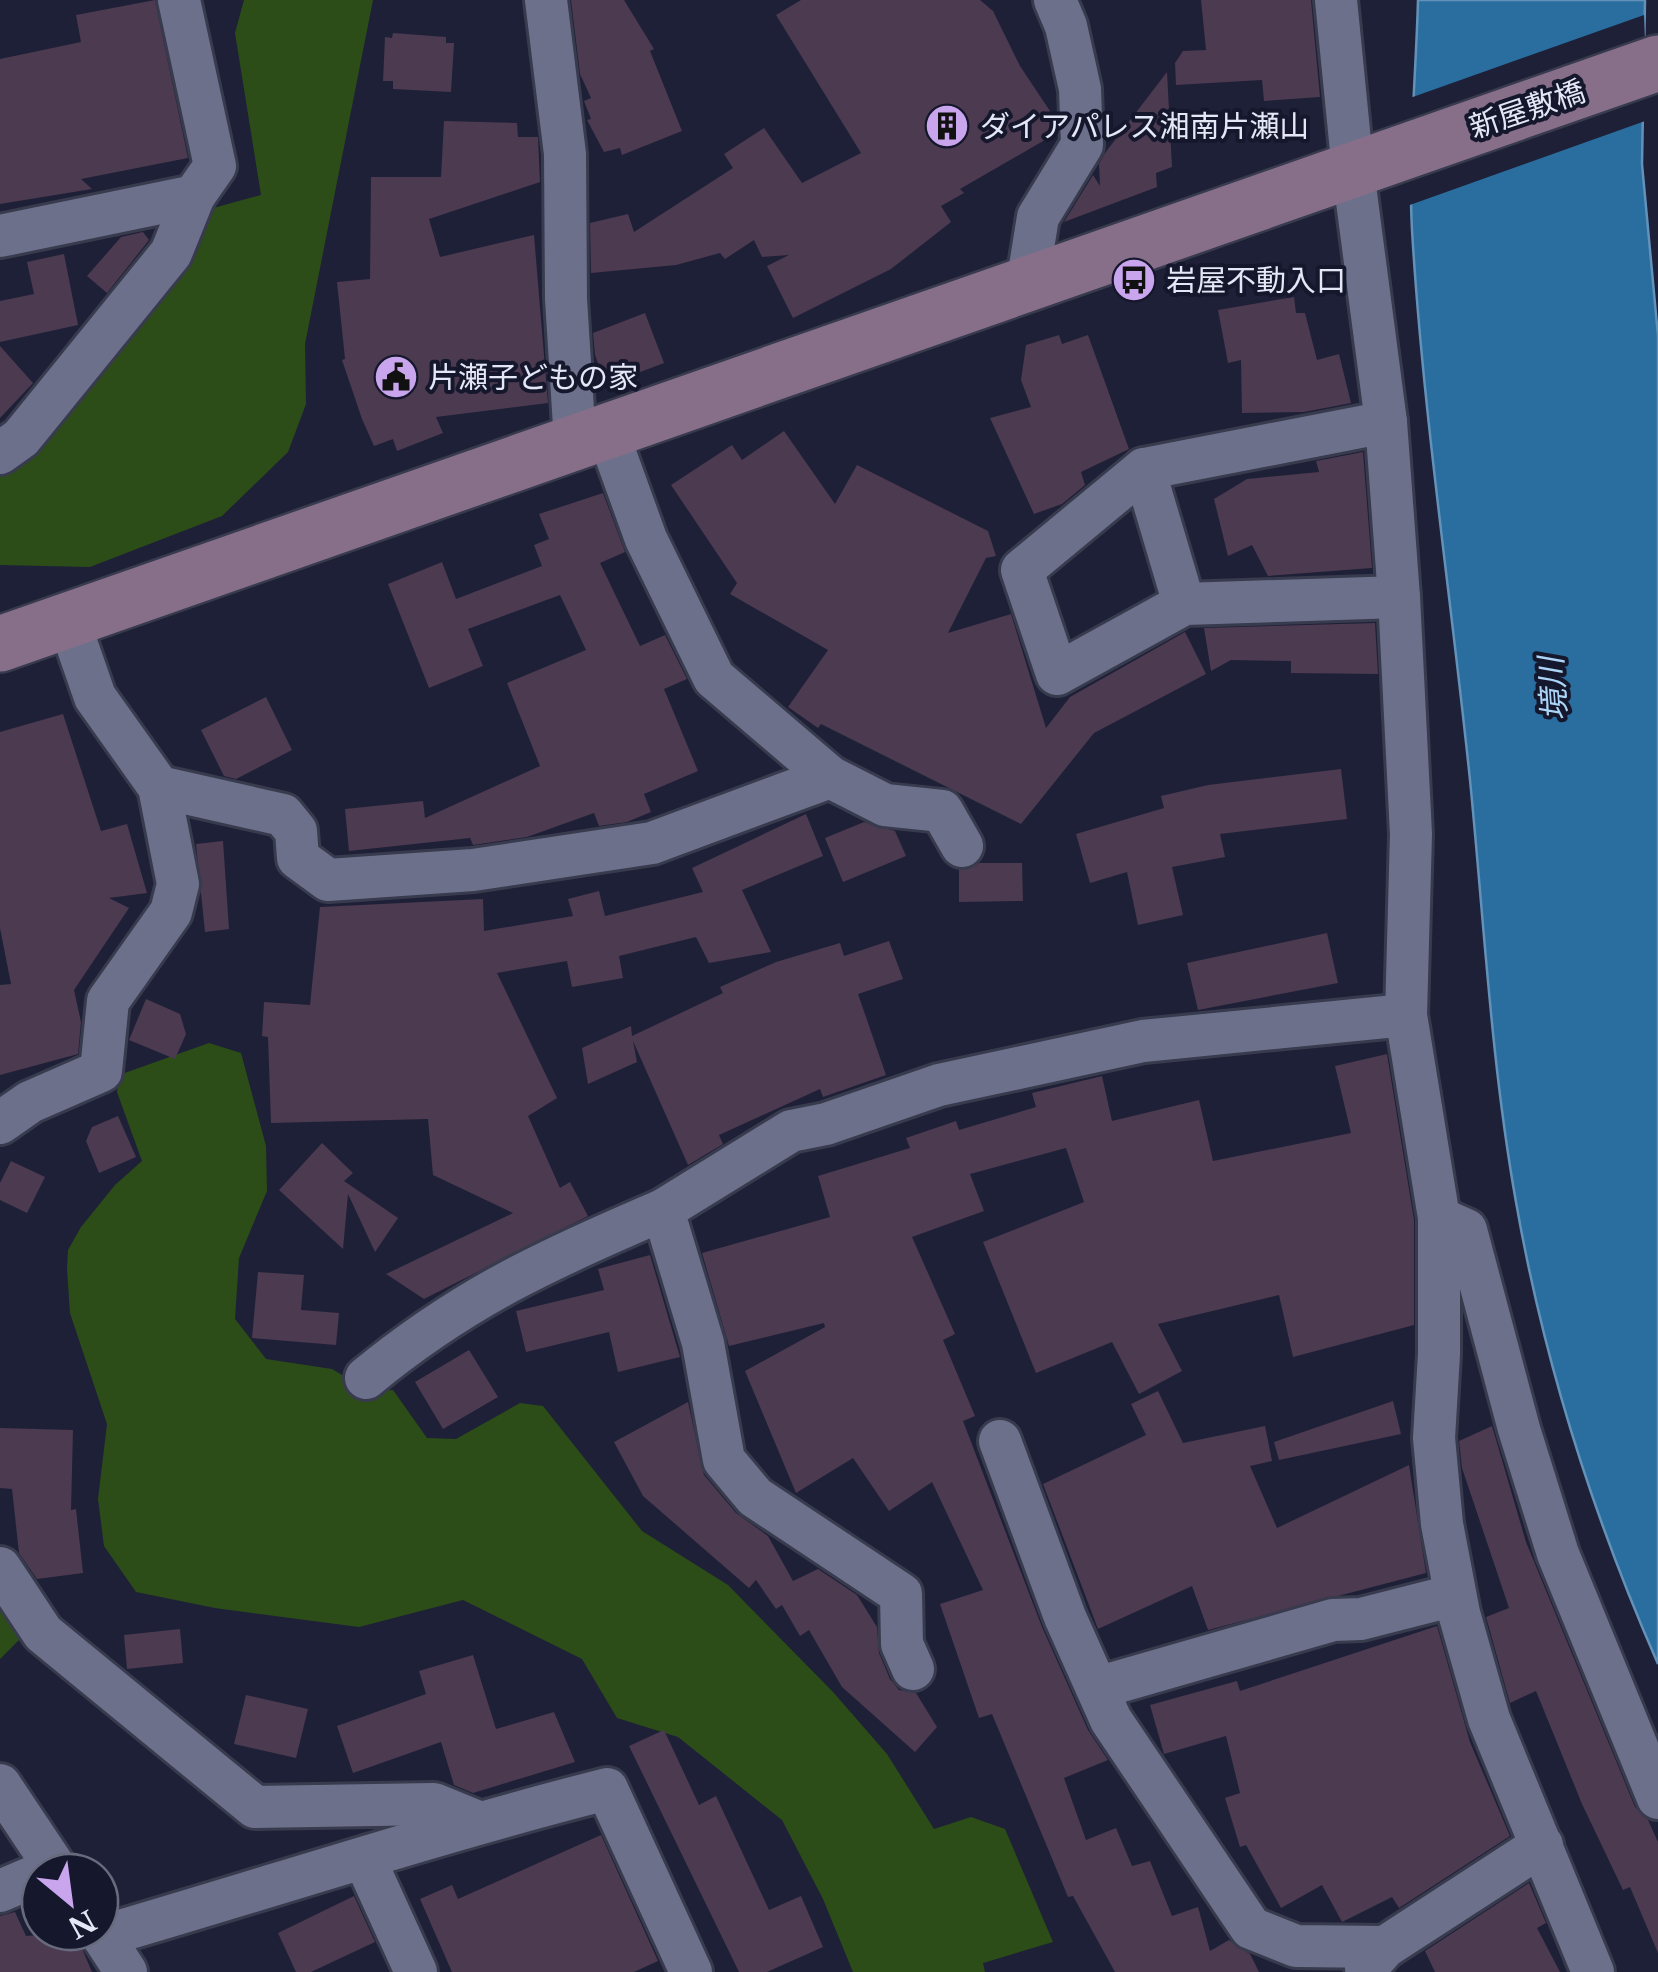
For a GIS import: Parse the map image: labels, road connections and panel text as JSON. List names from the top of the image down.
{
  "streets": {
    "street": ["新屋敷橋"]
  },
  "water": ["境川"],
  "places": {
    "building": ["ダイアパレス湘南片瀬山"],
    "bus stop": ["岩屋不動入口"],
    "public building": ["片瀬子どもの家"]
  },
  "north": "bottom right"
}
